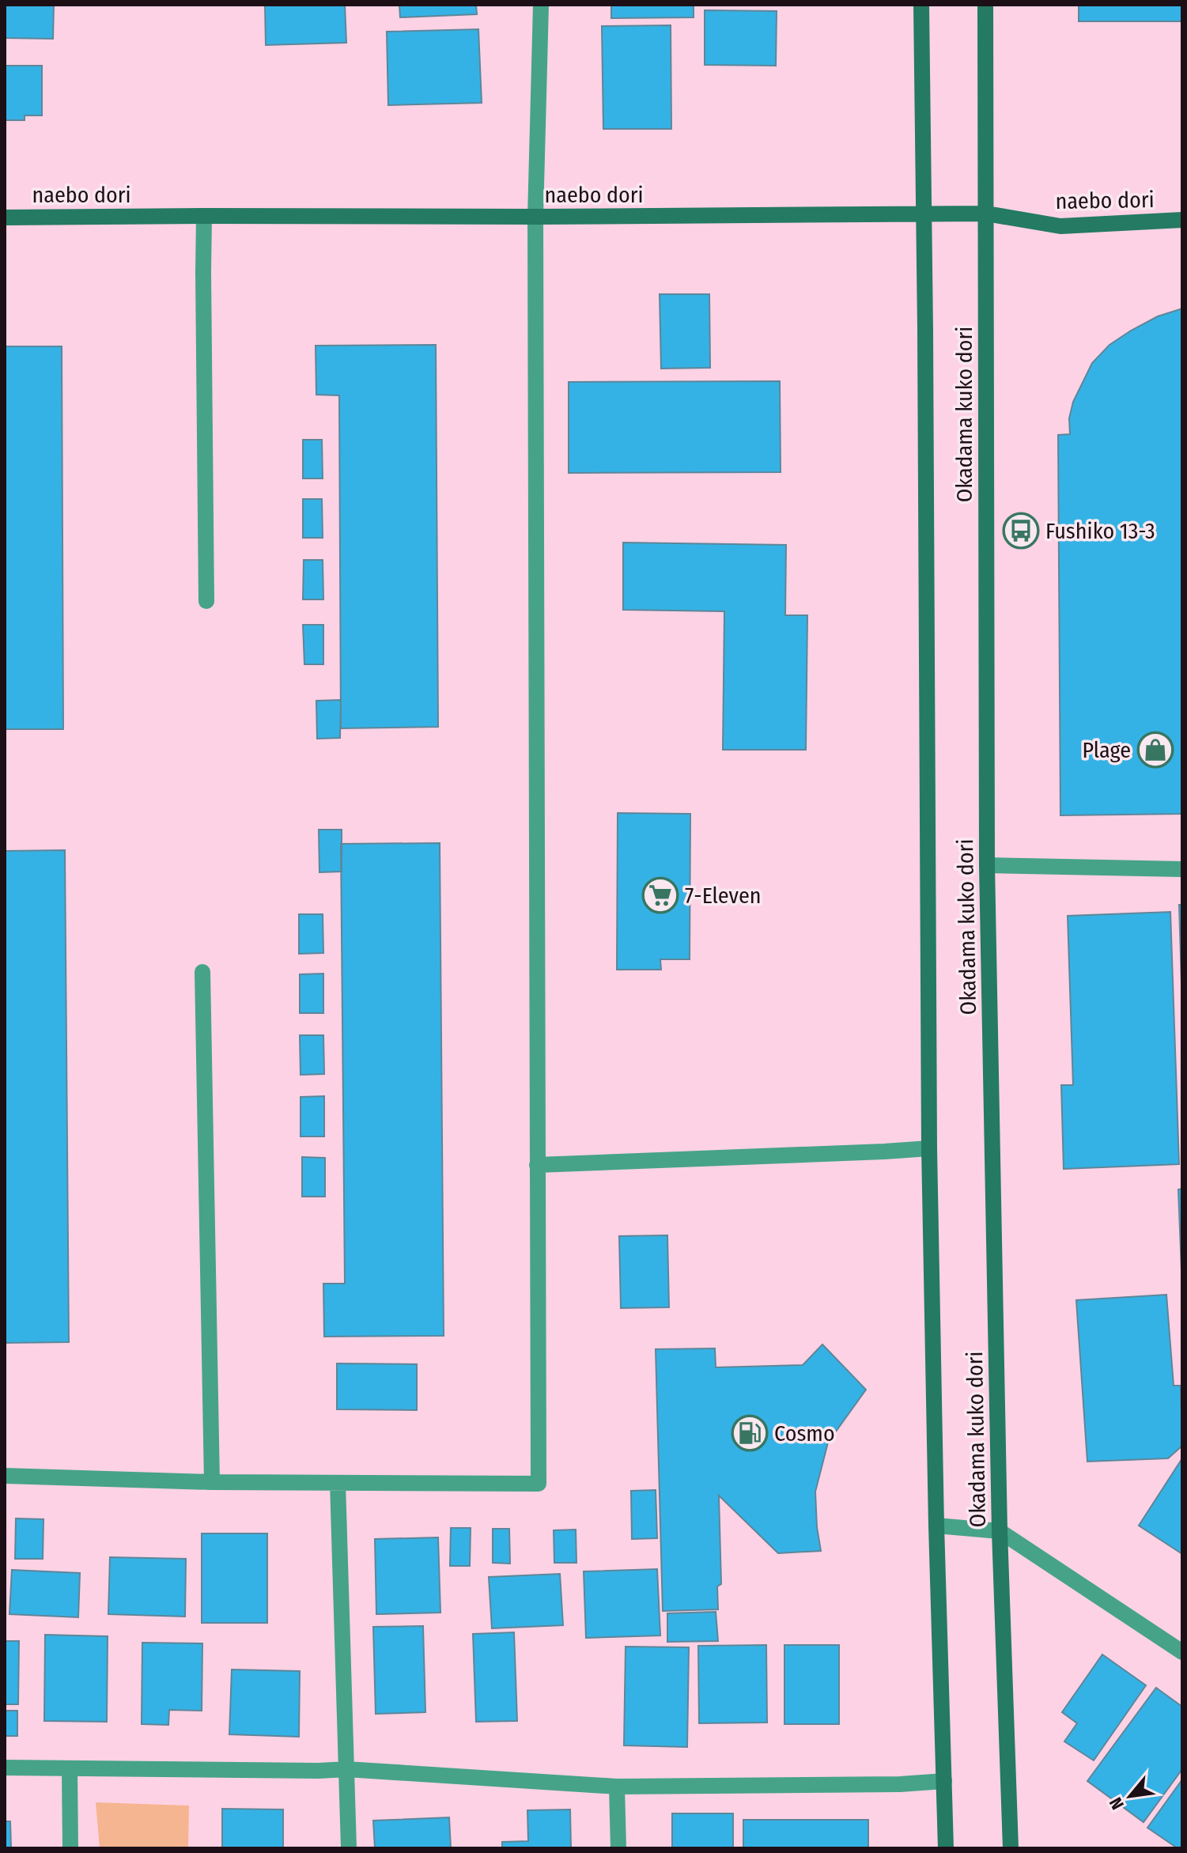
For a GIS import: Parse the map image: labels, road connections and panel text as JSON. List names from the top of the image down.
{
  "streets": {
    "main road": ["naebo dori", "Okadama kuko dori"]
  },
  "crossings": [
    ["naebo dori", "Okadama kuko dori"]
  ],
  "places": {
    "bus stop": ["Fushiko 13-3"],
    "shop": ["Plage"],
    "supermarket": ["7-Eleven"],
    "fuel station": ["Cosmo"]
  },
  "north": "bottom left"
}
